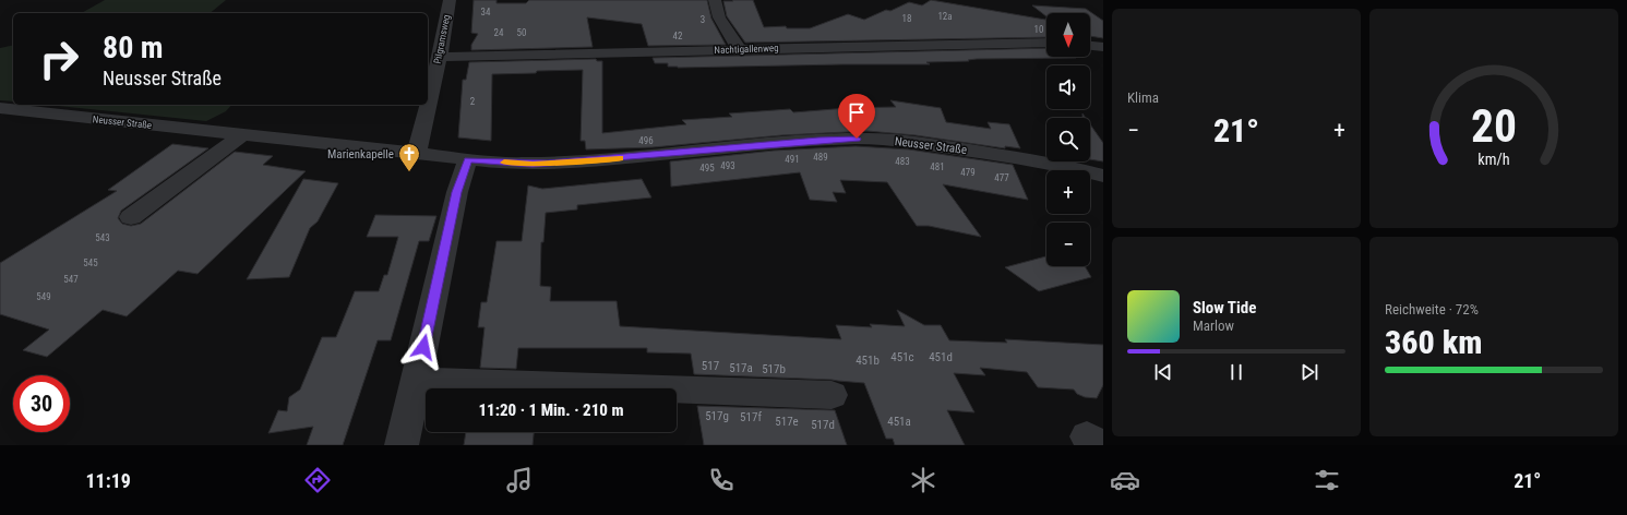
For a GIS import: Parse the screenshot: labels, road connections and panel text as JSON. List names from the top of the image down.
{
  "streets": {
    "street": ["Pilgramsweg", "Nachtigallenweg", "Neusser Straße"]
  },
  "crossings": [
    ["Pilgramsweg", "Nachtigallenweg"],
    ["Pilgramsweg", "Neusser Straße"]
  ],
  "places": {
    "church": ["Marienkapelle"]
  },
  "house_numbers": [
    "34",
    "12a",
    "18",
    "3",
    "10",
    "24",
    "50",
    "42",
    "2",
    "496",
    "489",
    "491",
    "483",
    "493",
    "481",
    "495",
    "479",
    "477",
    "543",
    "545",
    "547",
    "549",
    "451c",
    "451d",
    "451b",
    "517",
    "517a",
    "517b",
    "517g",
    "517f",
    "517e",
    "451a",
    "517d"
  ],
  "north": "bottom",
  "page": {
    "tile": [
      "Klima",
      ["Reichweite · 72%", "360 km"]
    ],
    "map_buttons": ["+", "−"],
    "turn": ["80 m", "Neusser Straße"],
    "heat": ["−", "21°", "+"],
    "song": ["Slow Tide", "Marlow"],
    "limit": "30",
    "trip": "11:20 · 1 Min. · 210 m",
    "tabs": ["11:19", "21°"],
    "gauge": ["20", "km/h"]
  }
}
